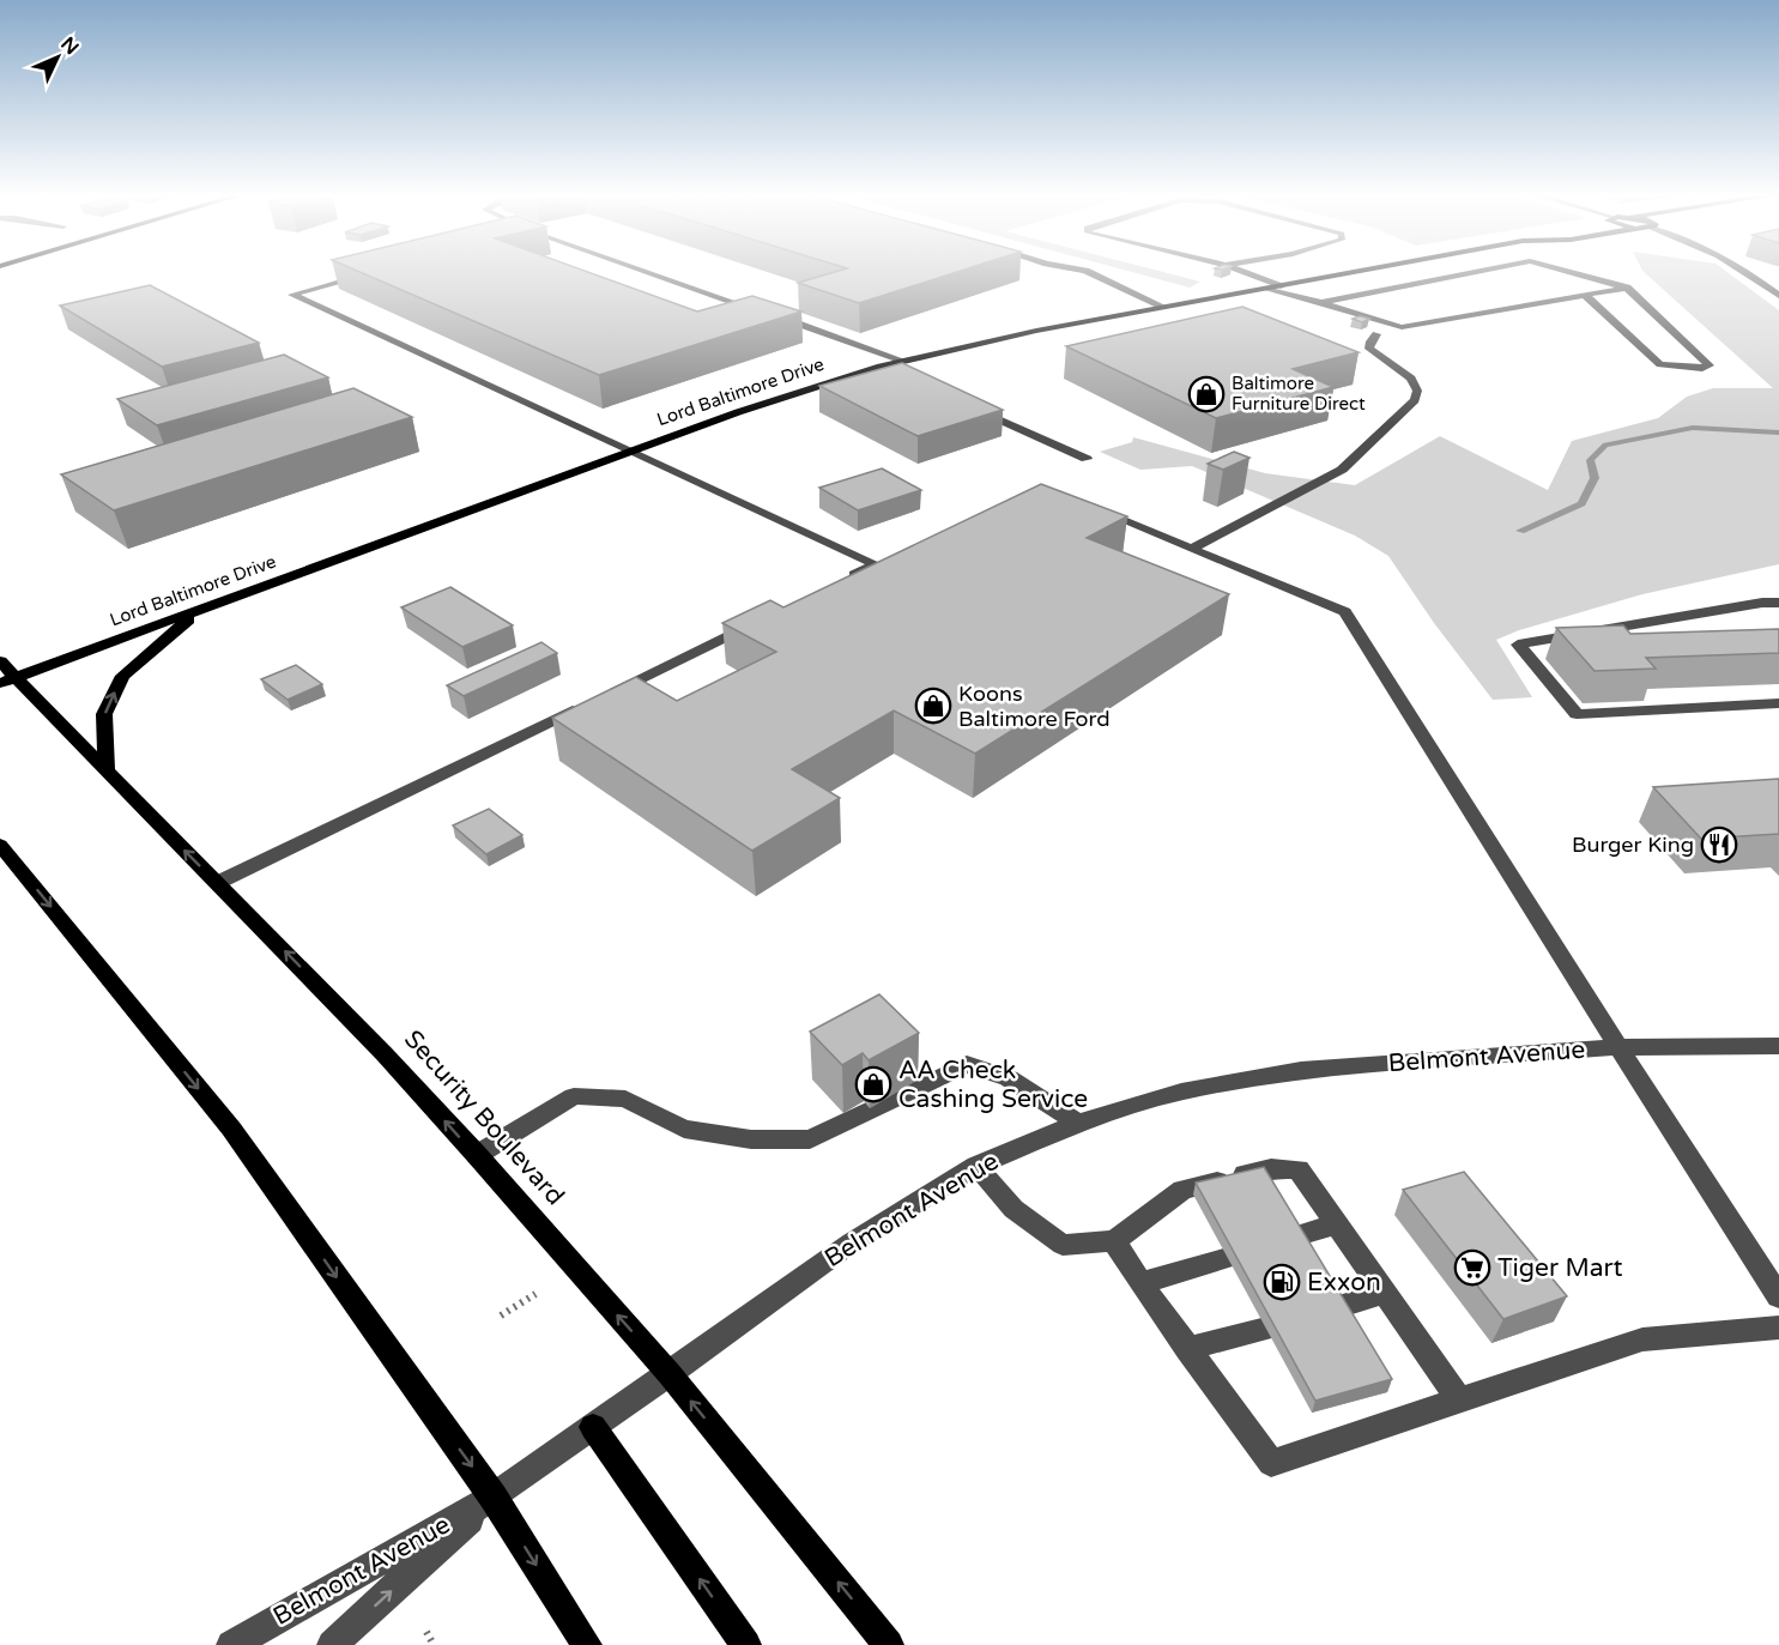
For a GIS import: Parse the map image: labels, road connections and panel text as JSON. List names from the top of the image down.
{
  "streets": {
    "main road": ["Lord Baltimore Drive", "Security Boulevard"],
    "street": ["Belmont Avenue"]
  },
  "crossings": [
    ["Lord Baltimore Drive", "Security Boulevard"],
    ["Belmont Avenue", "Security Boulevard"]
  ],
  "places": {
    "shop": ["Baltimore Furniture Direct", "Koons Baltimore Ford", "AA Check Cashing Service"],
    "restaurant": ["Burger King"],
    "supermarket": ["Tiger Mart"],
    "fuel station": ["Exxon"]
  },
  "north": "top right"
}
